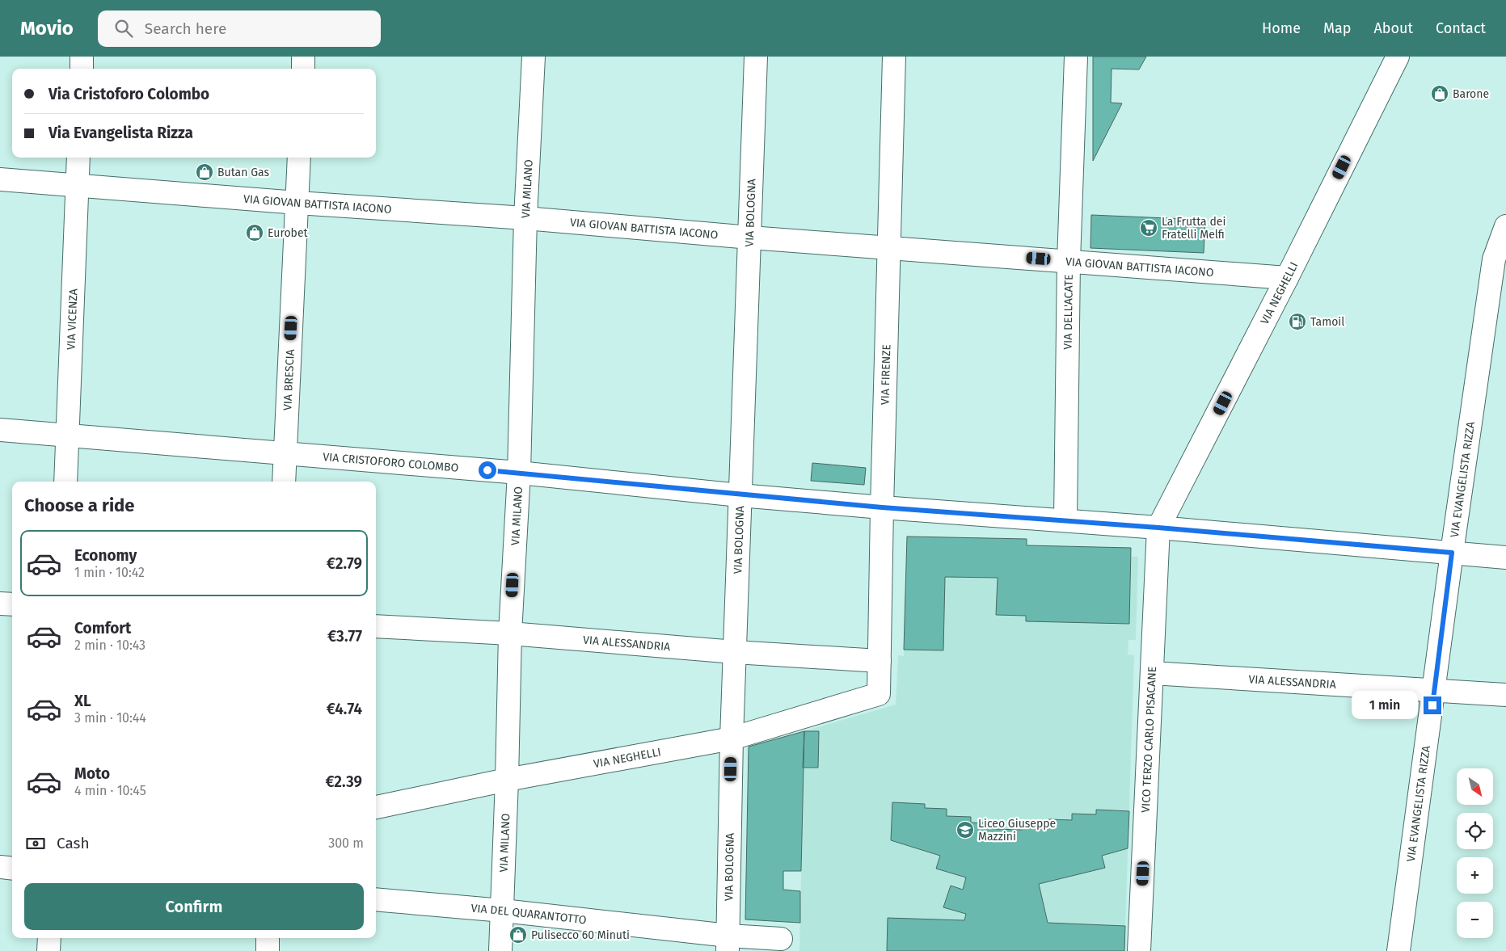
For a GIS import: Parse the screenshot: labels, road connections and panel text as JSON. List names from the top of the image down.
{
  "streets": {
    "street": [
      "VIA MILANO",
      "VIA GIOVAN BATTISTA IACONO",
      "VIA BOLOGNA",
      "VIA NEGHELLI",
      "VIA DELL'ACATE",
      "VIA VICENZA",
      "VIA FIRENZE",
      "VIA BRESCIA",
      "VIA CRISTOFORO COLOMBO",
      "VIA EVANGELISTA RIZZA",
      "VIA ALESSANDRIA",
      "VICO TERZO CARLO PISACANE",
      "VIA DEL QUARANTOTTO"
    ]
  },
  "crossings": [
    ["VIA MILANO", "VIA GIOVAN BATTISTA IACONO"],
    ["VIA MILANO", "VIA NEGHELLI"],
    ["VIA MILANO", "VIA CRISTOFORO COLOMBO"],
    ["VIA MILANO", "VIA ALESSANDRIA"],
    ["VIA MILANO", "VIA DEL QUARANTOTTO"],
    ["VIA GIOVAN BATTISTA IACONO", "VIA BOLOGNA"],
    ["VIA GIOVAN BATTISTA IACONO", "VIA NEGHELLI"],
    ["VIA GIOVAN BATTISTA IACONO", "VIA DELL'ACATE"],
    ["VIA GIOVAN BATTISTA IACONO", "VIA VICENZA"],
    ["VIA GIOVAN BATTISTA IACONO", "VIA FIRENZE"],
    ["VIA GIOVAN BATTISTA IACONO", "VIA BRESCIA"],
    ["VIA BOLOGNA", "VIA NEGHELLI"],
    ["VIA BOLOGNA", "VIA CRISTOFORO COLOMBO"],
    ["VIA BOLOGNA", "VIA ALESSANDRIA"],
    ["VIA BOLOGNA", "VIA DEL QUARANTOTTO"],
    ["VIA NEGHELLI", "VIA FIRENZE"],
    ["VIA NEGHELLI", "VIA CRISTOFORO COLOMBO"],
    ["VIA NEGHELLI", "VICO TERZO CARLO PISACANE"],
    ["VIA DELL'ACATE", "VIA CRISTOFORO COLOMBO"],
    ["VIA VICENZA", "VIA CRISTOFORO COLOMBO"],
    ["VIA FIRENZE", "VIA CRISTOFORO COLOMBO"],
    ["VIA FIRENZE", "VIA ALESSANDRIA"],
    ["VIA BRESCIA", "VIA CRISTOFORO COLOMBO"],
    ["VIA CRISTOFORO COLOMBO", "VIA EVANGELISTA RIZZA"],
    ["VIA CRISTOFORO COLOMBO", "VICO TERZO CARLO PISACANE"],
    ["VIA EVANGELISTA RIZZA", "VIA ALESSANDRIA"],
    ["VIA ALESSANDRIA", "VICO TERZO CARLO PISACANE"]
  ],
  "places": {
    "shop": [
      "Barone",
      "Butan Gas",
      "Eurobet",
      "Pulisecco 60 Minuti"
    ],
    "supermarket": ["La Frutta dei Fratelli Melfi"],
    "fuel station": ["Tamoil"],
    "school or university": ["Liceo Giuseppe Mazzini"]
  },
  "north": "bottom right",
  "page": {
    "header": "Movio",
    "search": "Search here",
    "nav": [
      "Home",
      "Map",
      "About",
      "Contact"
    ],
    "banner": ["Via Cristoforo Colombo", "Via Evangelista Rizza"],
    "heading": "Choose a ride",
    "list": [
      {
        "name": "Economy",
        "note": "1 min · 10:42",
        "value": "€2.79"
      },
      {
        "name": "Comfort",
        "note": "2 min · 10:43",
        "value": "€3.77"
      },
      {
        "name": "XL",
        "note": "3 min · 10:44",
        "value": "€4.74"
      },
      {
        "name": "Moto",
        "note": "4 min · 10:45",
        "value": "€2.39"
      }
    ],
    "bubble": "1 min",
    "map_buttons": ["+", "−"],
    "pay": ["Cash", "300 m"],
    "buttons": "Confirm"
  }
}
